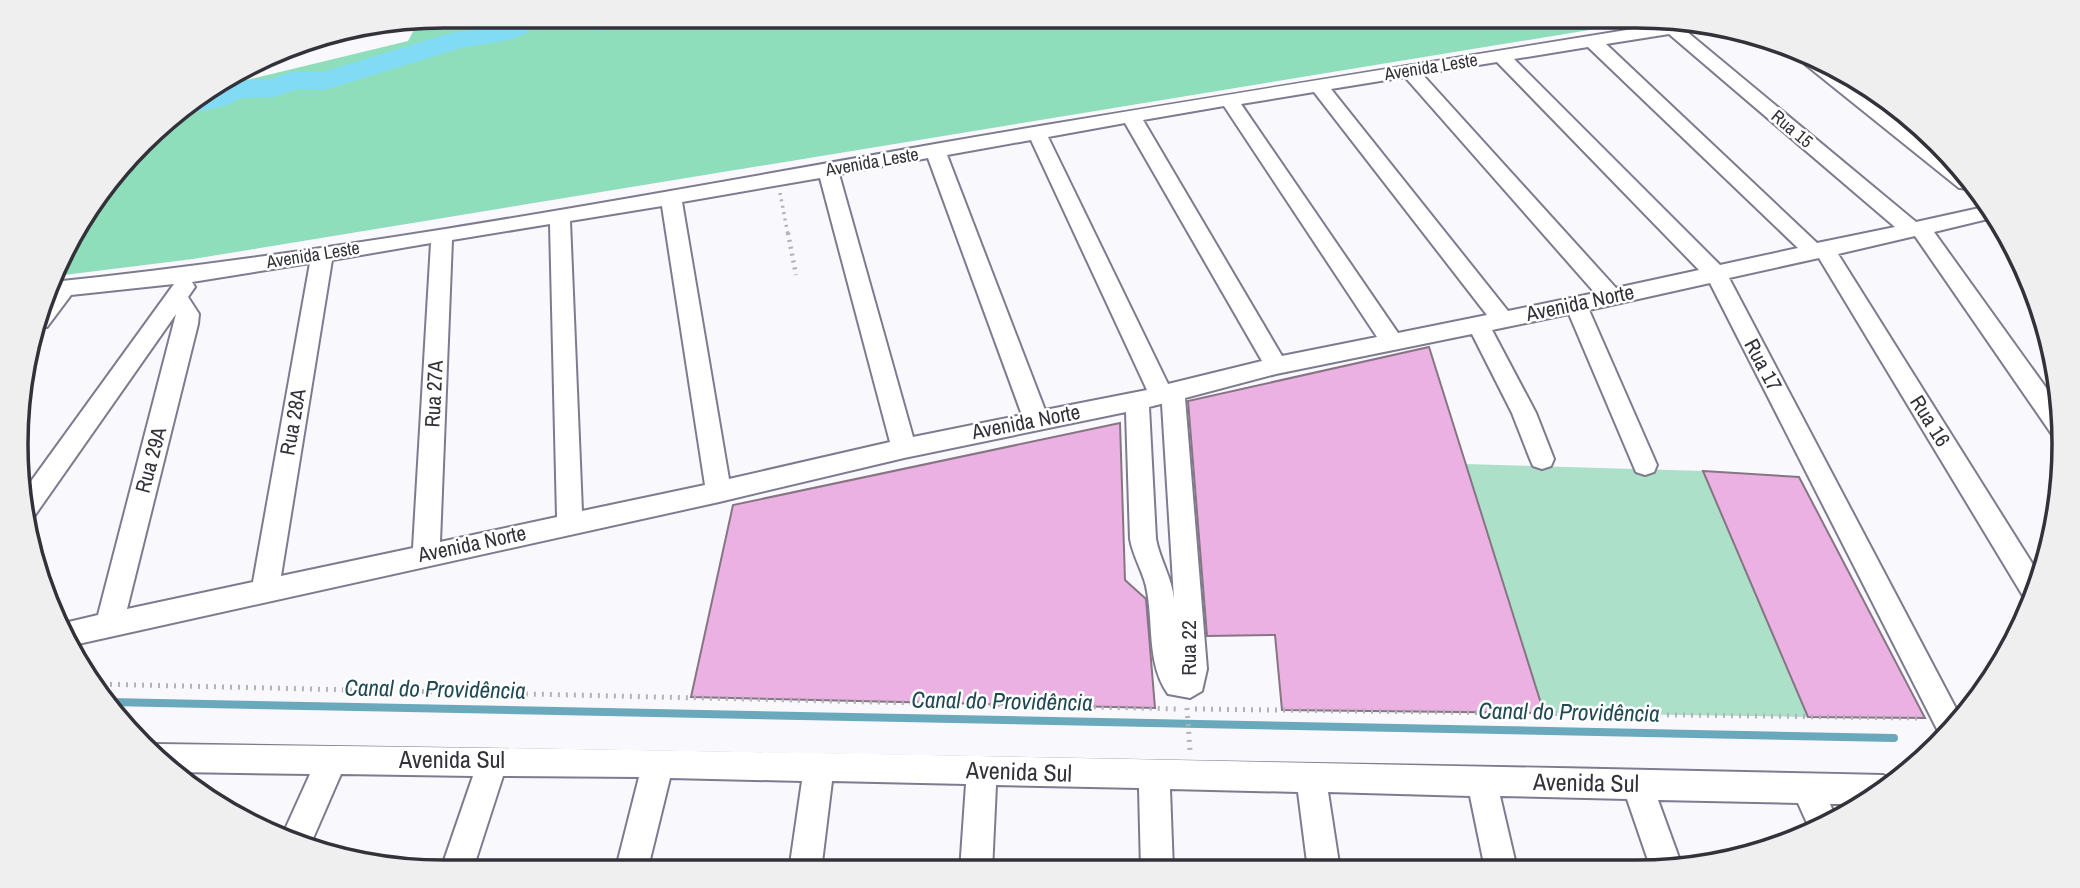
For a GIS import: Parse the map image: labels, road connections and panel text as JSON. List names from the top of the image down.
{
  "streets": {
    "street": [
      "Avenida Leste",
      "Rua 15",
      "Avenida Norte",
      "Rua 17",
      "Rua 27A",
      "Rua 16",
      "Rua 28A",
      "Rua 29A",
      "Rua 22",
      "Avenida Sul"
    ]
  },
  "crossings": [
    ["Avenida Leste", "Rua 17"],
    ["Avenida Leste", "Rua 27A"],
    ["Avenida Leste", "Rua 16"],
    ["Avenida Leste", "Rua 28A"],
    ["Rua 15", "Avenida Norte"],
    ["Avenida Norte", "Rua 17"],
    ["Avenida Norte", "Rua 27A"],
    ["Avenida Norte", "Rua 16"],
    ["Avenida Norte", "Rua 28A"],
    ["Avenida Norte", "Rua 29A"],
    ["Avenida Norte", "Rua 22"]
  ],
  "water": ["Canal do Providência"]
}
